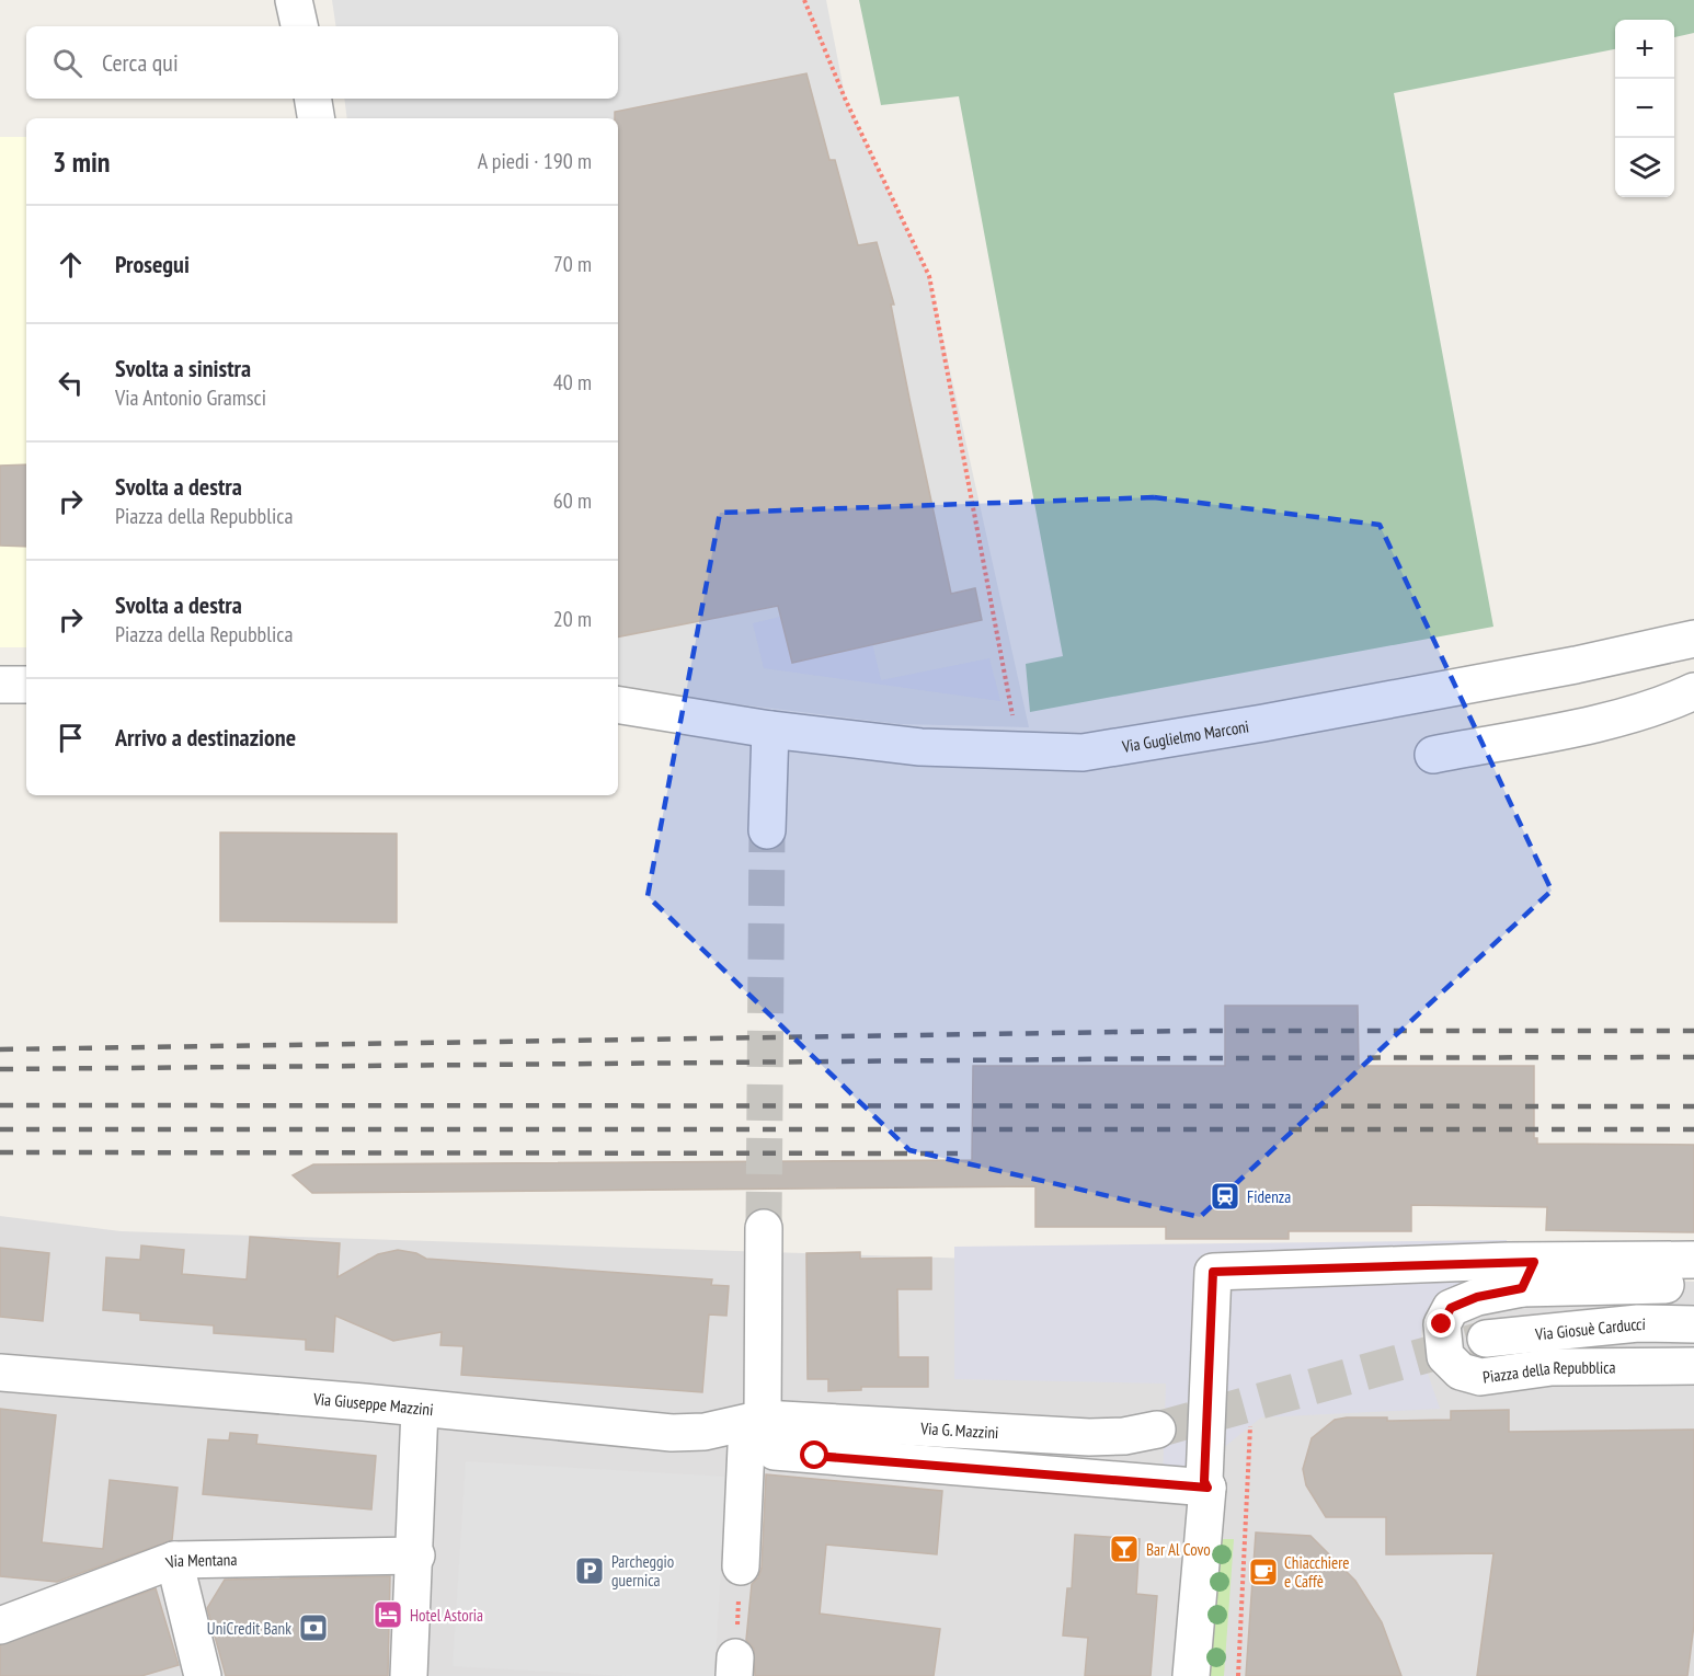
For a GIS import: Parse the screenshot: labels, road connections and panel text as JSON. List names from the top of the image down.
{
  "streets": {
    "street": [
      "Via Guglielmo Marconi",
      "Via Giosuè Carducci",
      "Piazza della Repubblica",
      "Via Giuseppe Mazzini",
      "Via G. Mazzini",
      "Via Mentana"
    ]
  },
  "crossings": [
    ["Via Giuseppe Mazzini", "Via G. Mazzini"]
  ],
  "places": {
    "station": ["Fidenza"],
    "bar": ["Bar Al Covo"],
    "parking": ["Parcheggio guernica"],
    "cafe": ["Chiacchiere e Caffè"],
    "hotel": ["Hotel Astoria"],
    "bank": ["UniCredit Bank"]
  },
  "page": {
    "map_buttons": ["+", "−"],
    "search": "Cerca qui",
    "heading": ["3 min", "A piedi · 190 m"],
    "list": [
      ["Prosegui", "70 m"],
      ["Svolta a sinistra", "Via Antonio Gramsci", "40 m"],
      ["Svolta a destra", "Piazza della Repubblica", "60 m"],
      ["Svolta a destra", "Piazza della Repubblica", "20 m"],
      "Arrivo a destinazione"
    ]
  }
}
